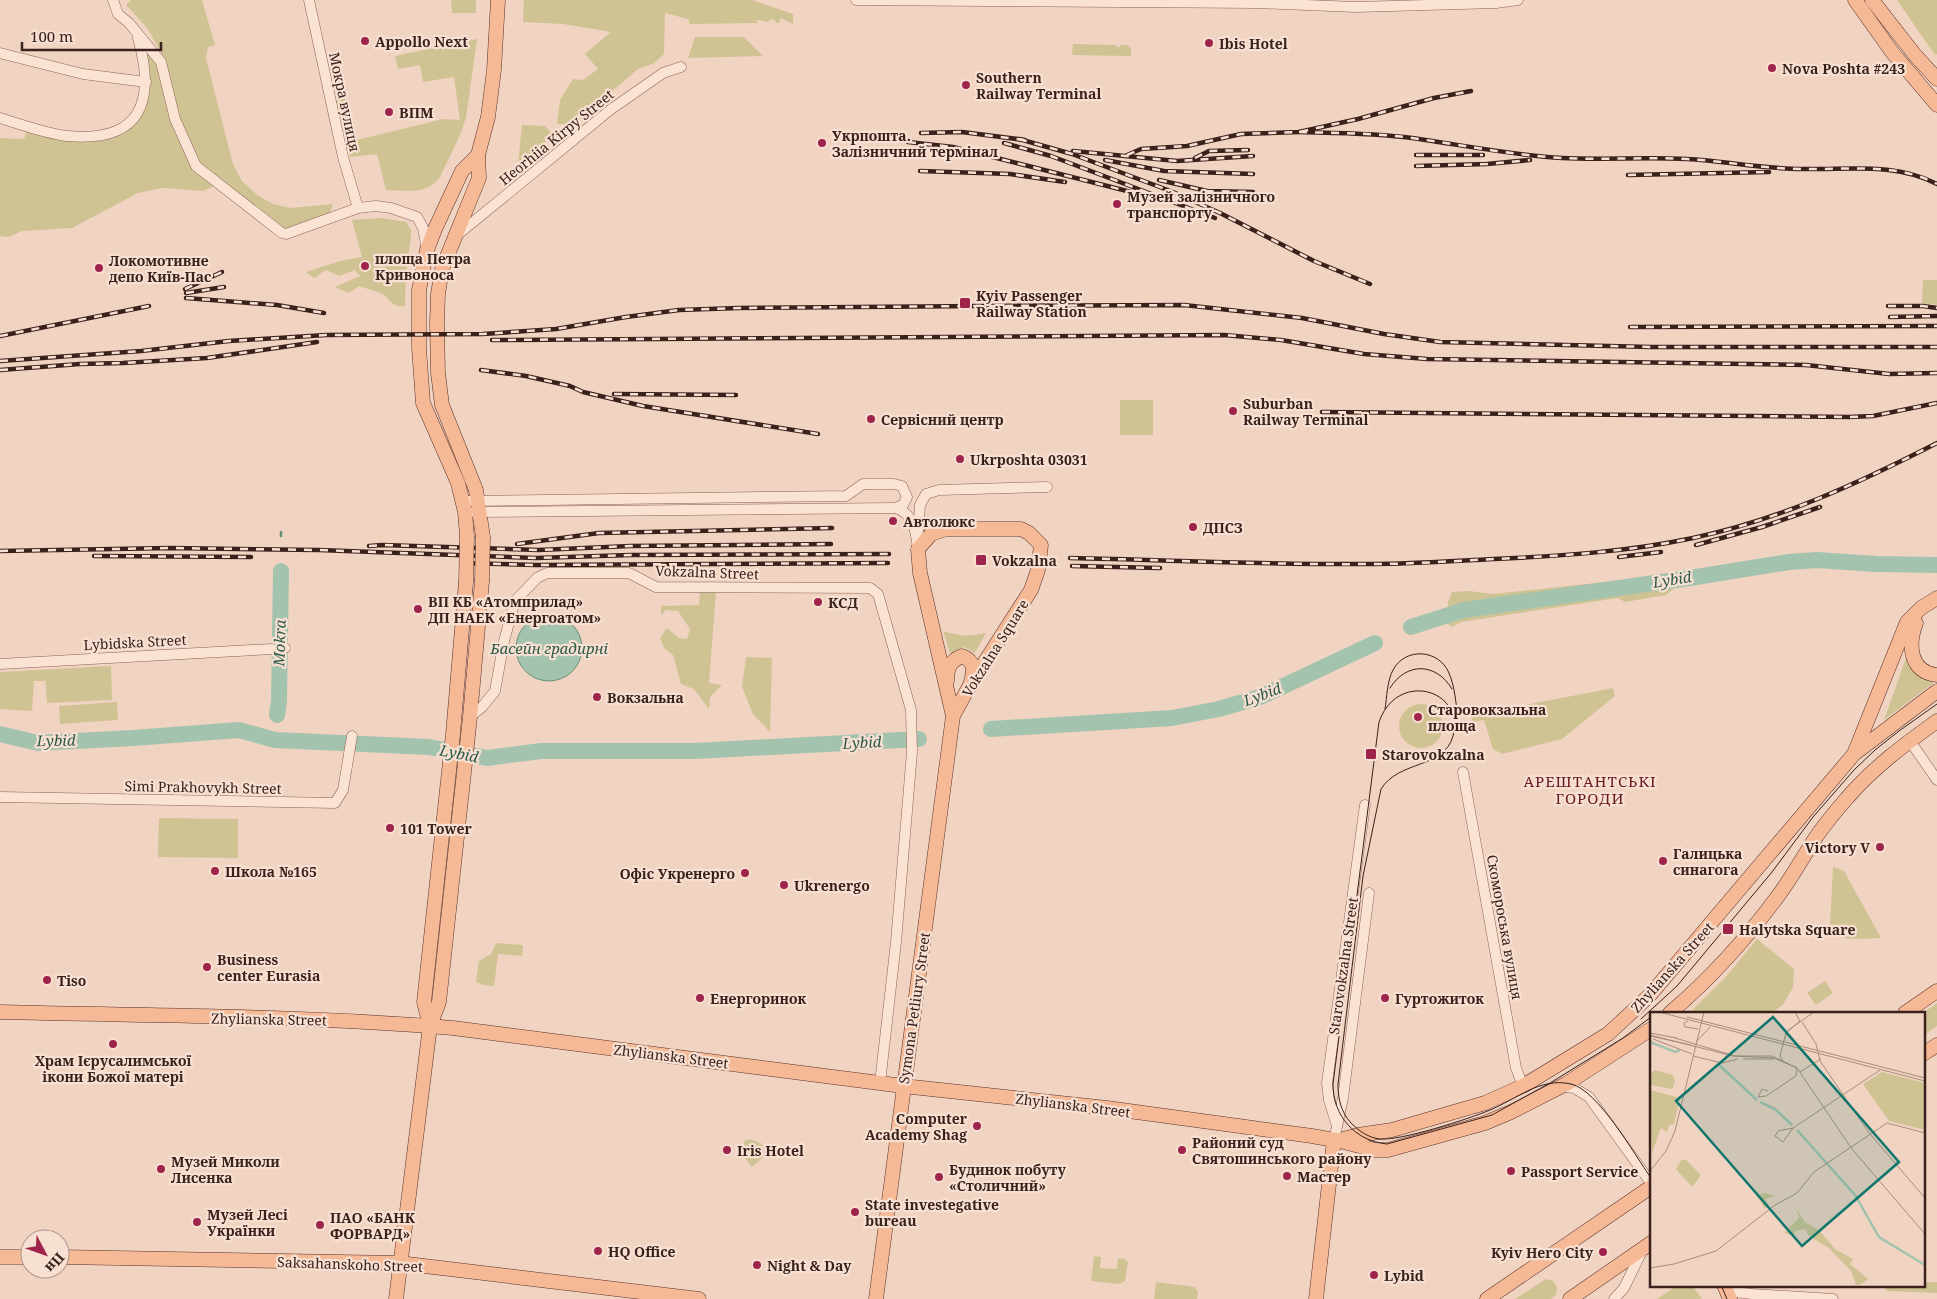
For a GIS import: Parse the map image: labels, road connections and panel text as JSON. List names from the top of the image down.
{
  "streets": {
    "main road": [
      "Vokzalna Square",
      "Starovokzalna Street",
      "Zhylianska Street",
      "Symona Petliury Street",
      "Saksahanskoho Street"
    ],
    "street": [
      "Мокра вулиця",
      "Heorhiia Kirpy Street",
      "Vokzalna Street",
      "Lybidska Street",
      "Simi Prakhovykh Street",
      "Скомороська вулиця"
    ]
  },
  "crossings": [
    ["Vokzalna Street", "Symona Petliury Street"],
    ["Vokzalna Square", "Symona Petliury Street"],
    ["Скомороська вулиця", "Zhylianska Street"],
    ["Starovokzalna Street", "Zhylianska Street"],
    ["Zhylianska Street", "Symona Petliury Street"]
  ],
  "districts": ["АРЕШТАНТСЬКІ ГОРОДИ"],
  "water": ["Lybid", "Mokra", "Басейн градирні"],
  "places": {
    "other": [
      "Appollo Next",
      "Ibis Hotel",
      "Nova Poshta #243",
      "Southern Railway Terminal",
      "ВПМ",
      "Укрпошта. Залізничний термінал",
      "Музей залізничного транспорту",
      "площа Петра Кривоноса",
      "Локомотивне депо Київ-Пас",
      "Suburban Railway Terminal",
      "Сервісний центр",
      "Ukrposhta 03031",
      "Автолюкс",
      "ДПСЗ",
      "КСД",
      "ВП КБ «Атомприлад» ДП НАЕК «Енергоатом»",
      "Вокзальна",
      "Старовокзальна площа",
      "101 Tower",
      "Victory V",
      "Галицька синагога",
      "Школа №165",
      "Офіс Укренерго",
      "Ukrenergo",
      "Business center Eurasia",
      "Tiso",
      "Енергоринок",
      "Гуртожиток",
      "Храм Ієрусалимської ікони Божої матері",
      "Computer Academy Shag",
      "Iris Hotel",
      "Районий суд Святошинського району",
      "Музей Миколи Лисенка",
      "Passport Service",
      "Мастер",
      "Будинок побуту «Столичний»",
      "State investegative bureau",
      "Музей Лесі Українки",
      "ПАО «БАНК ФОРВАРД»",
      "HQ Office",
      "Kyiv Hero City",
      "Night & Day",
      "Lybid"
    ],
    "transit": [
      "Kyiv Passenger Railway Station",
      "Vokzalna",
      "Starovokzalna",
      "Halytska Square"
    ]
  },
  "scale_bar": "100 m",
  "north": "bottom right"
}
